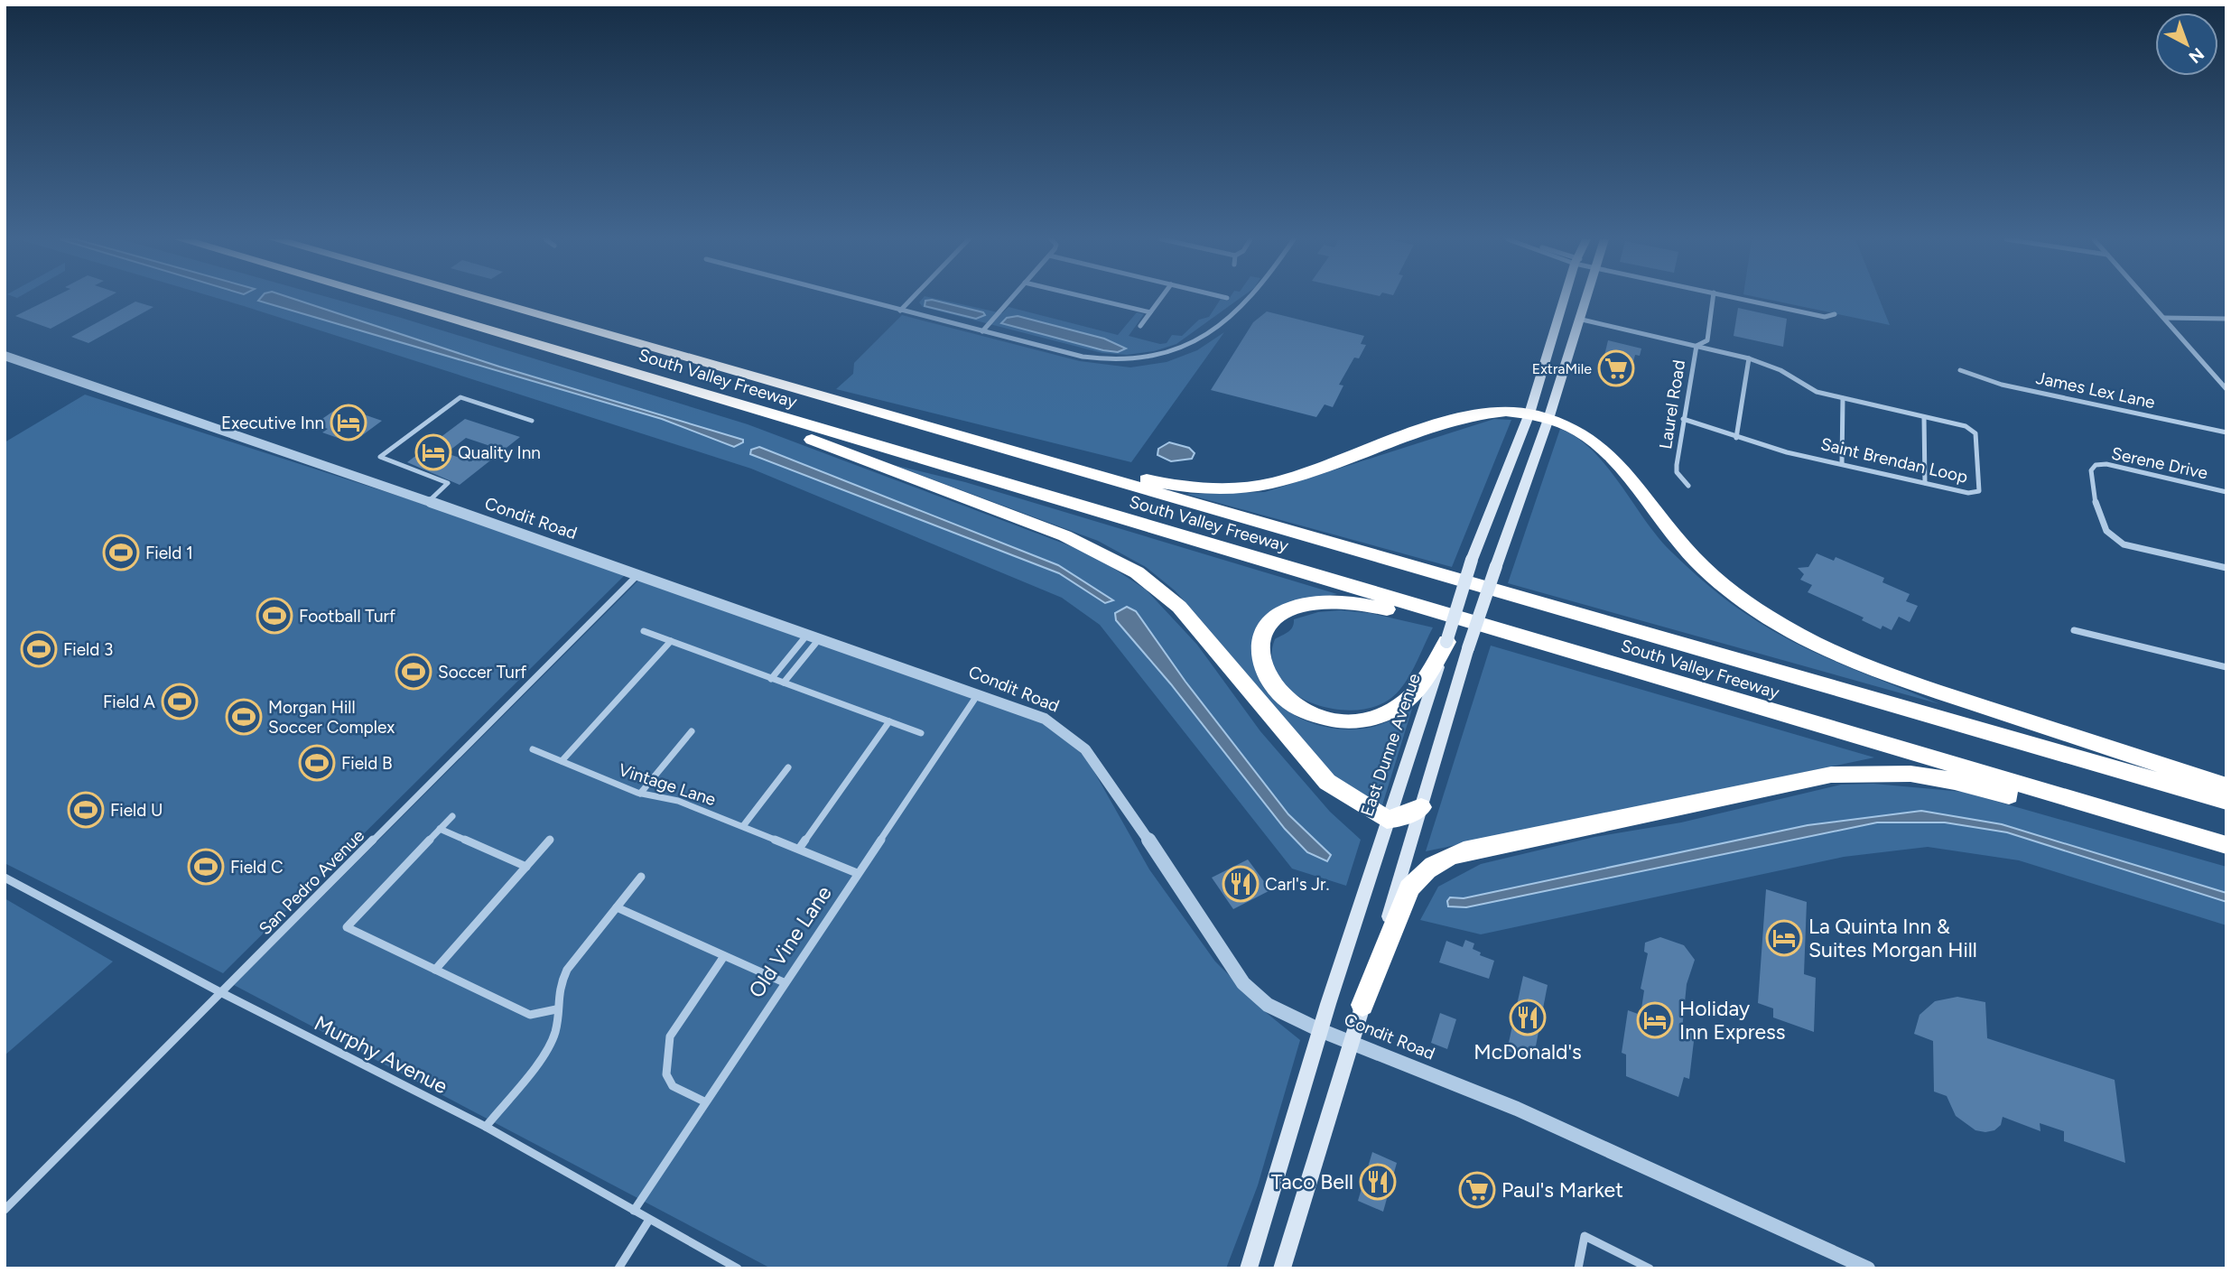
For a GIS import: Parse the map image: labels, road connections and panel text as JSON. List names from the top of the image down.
{
  "streets": {
    "highway": ["South Valley Freeway"],
    "main road": ["East Dunne Avenue"],
    "street": [
      "James Lex Lane",
      "Laurel Road",
      "Saint Brendan Loop",
      "Serene Drive",
      "Condit Road",
      "Vintage Lane",
      "San Pedro Avenue",
      "Old Vine Lane",
      "Murphy Avenue"
    ]
  },
  "crossings": [
    ["Laurel Road", "Saint Brendan Loop"],
    ["Condit Road", "East Dunne Avenue"],
    ["Condit Road", "San Pedro Avenue"],
    ["Condit Road", "Old Vine Lane"],
    ["Vintage Lane", "Old Vine Lane"],
    ["San Pedro Avenue", "Murphy Avenue"],
    ["Old Vine Lane", "Murphy Avenue"]
  ],
  "places": {
    "supermarket": ["ExtraMile", "Paul's Market"],
    "hotel": [
      "Executive Inn",
      "Quality Inn",
      "La Quinta Inn & Suites Morgan Hill",
      "Holiday Inn Express"
    ],
    "sports": [
      "Field 1",
      "Football Turf",
      "Field 3",
      "Soccer Turf",
      "Field A",
      "Morgan Hill Soccer Complex",
      "Field B",
      "Field U",
      "Field C"
    ],
    "restaurant": ["Carl's Jr.", "McDonald's", "Taco Bell"]
  },
  "north": "bottom right"
}
